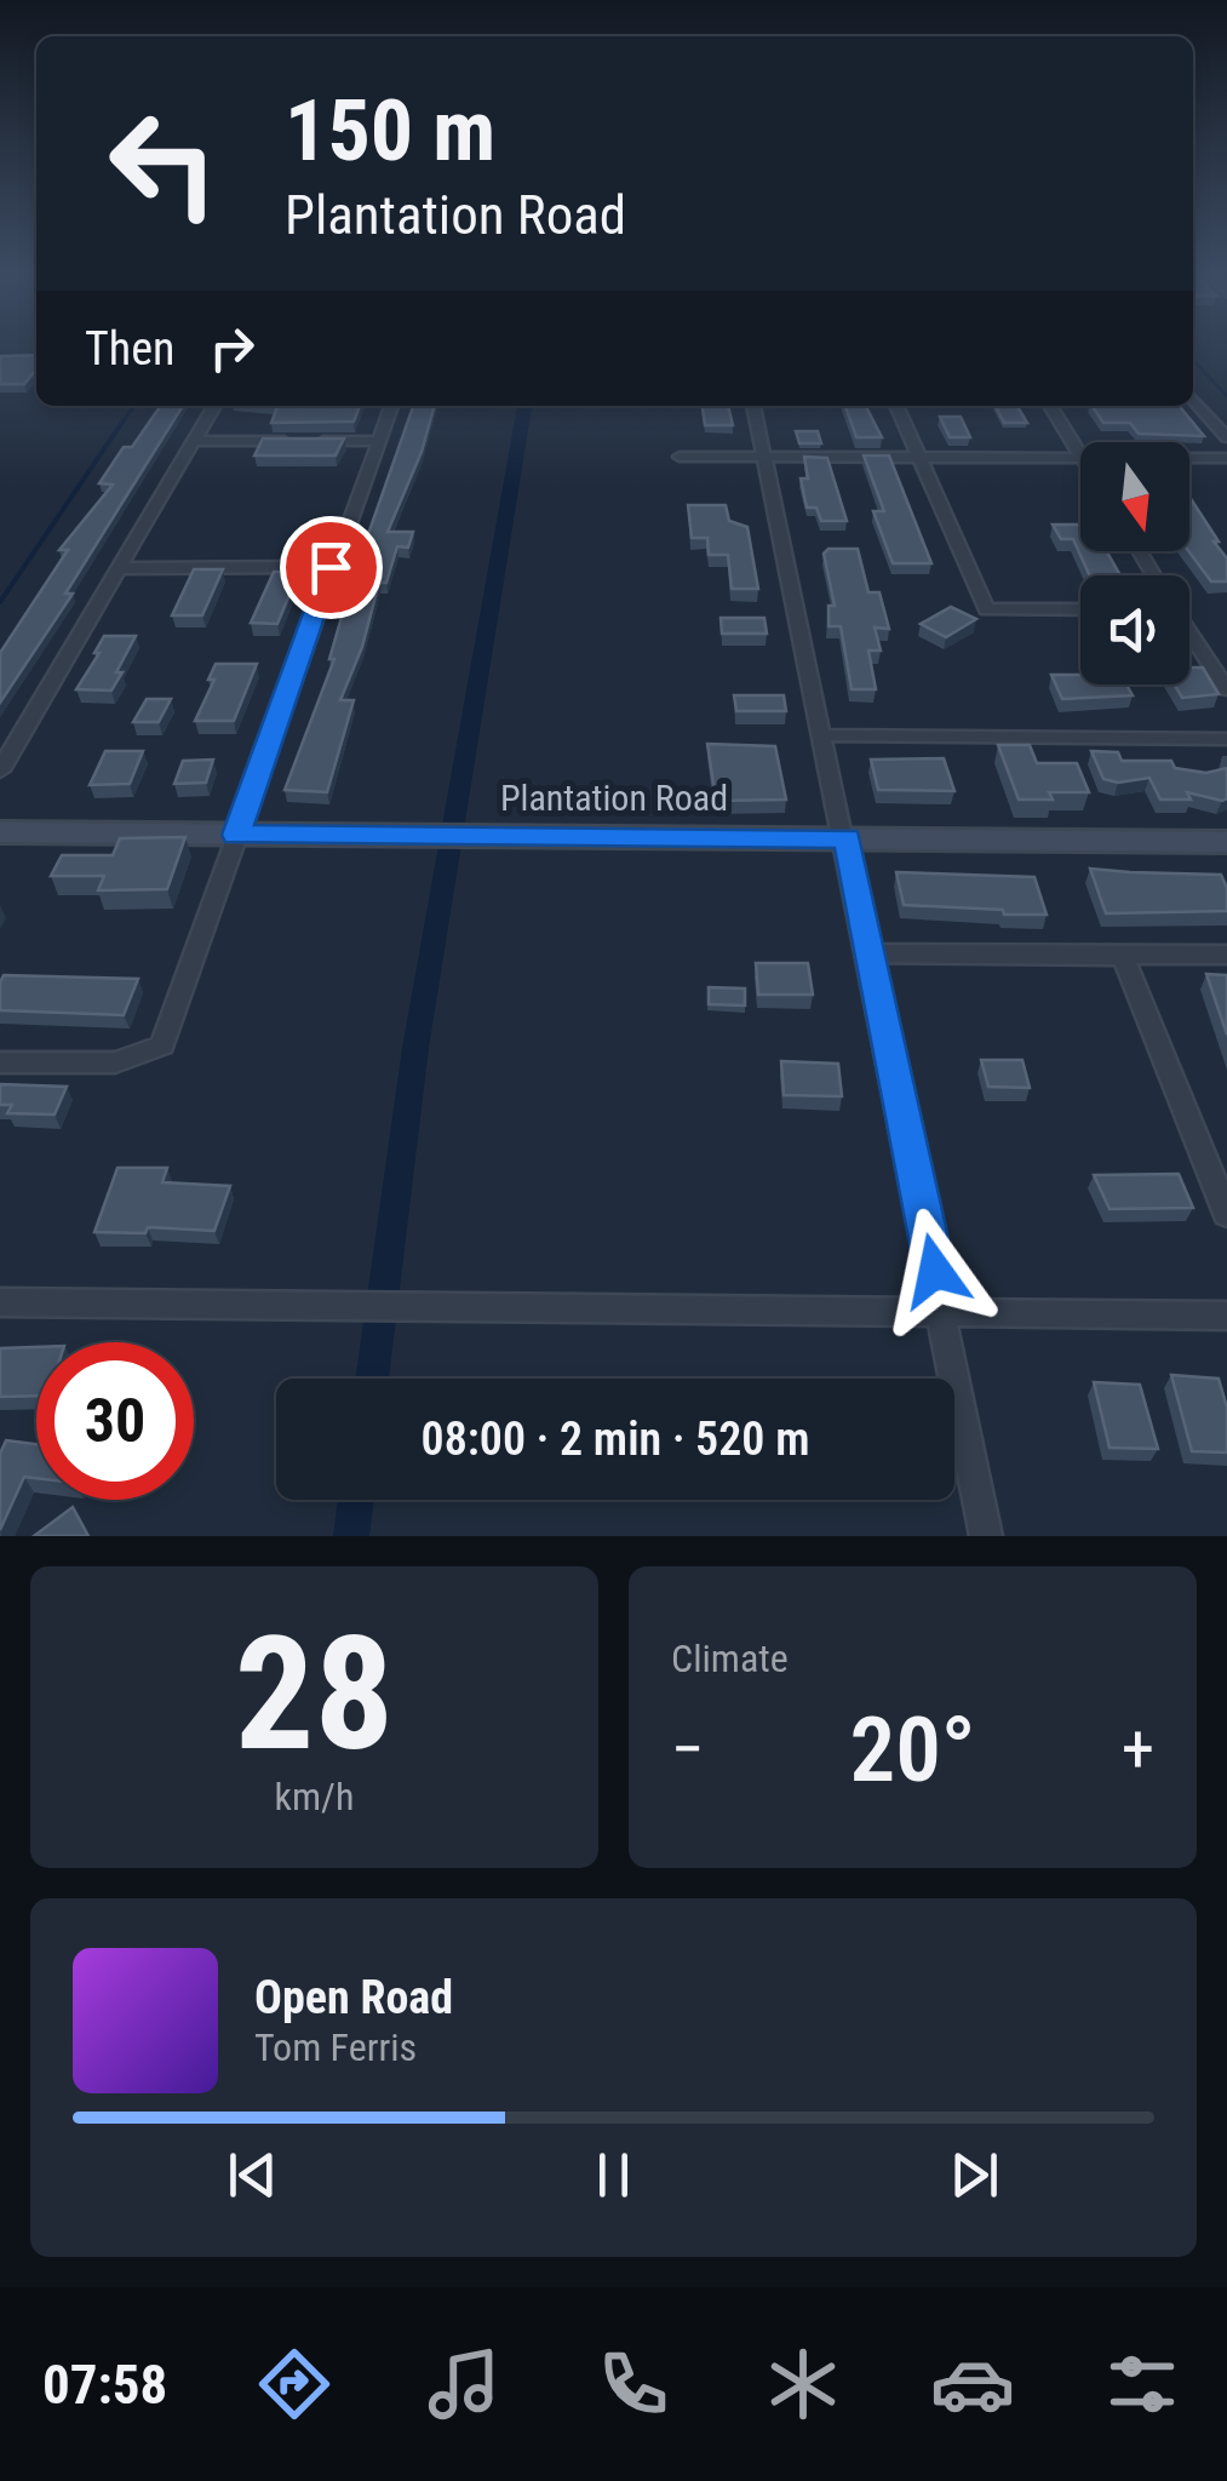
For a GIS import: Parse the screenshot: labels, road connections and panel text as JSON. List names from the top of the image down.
{
  "streets": {
    "street": ["Plantation Road"]
  },
  "north": "bottom",
  "page": {
    "turn": ["150 m", "Plantation Road"],
    "then": "Then",
    "limit": "30",
    "trip": "08:00 · 2 min · 520 m",
    "tile": [
      ["28", "km/h"],
      "Climate"
    ],
    "heat": ["−", "20°", "+"],
    "song": ["Open Road", "Tom Ferris"],
    "tabs": "07:58"
  }
}
